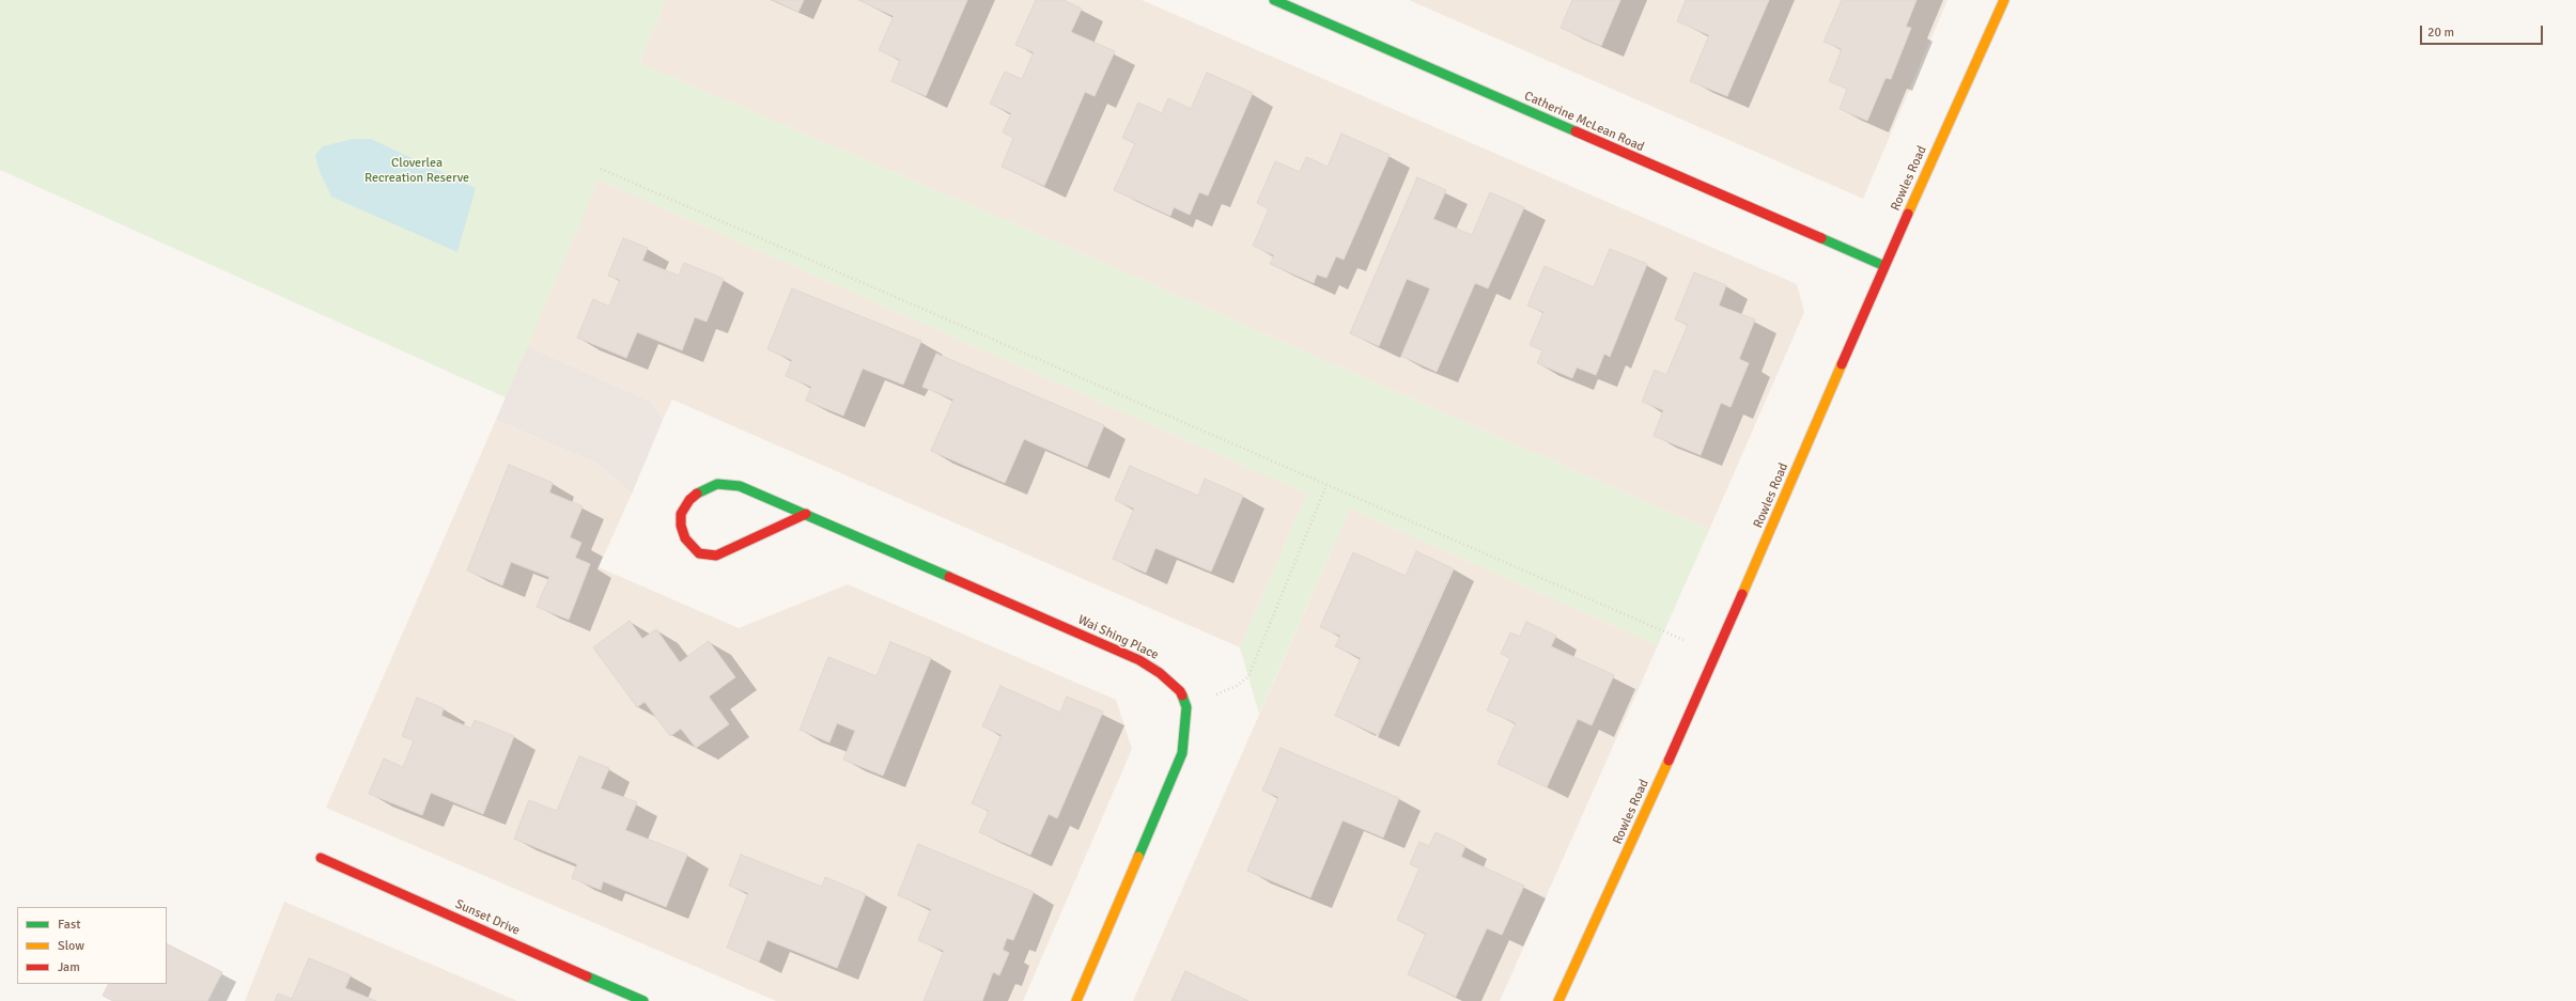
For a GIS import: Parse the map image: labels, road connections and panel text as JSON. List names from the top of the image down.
{
  "streets": {
    "street": [
      "Catherine McLean Road",
      "Rowles Road",
      "Wai Shing Place",
      "Sunset Drive"
    ]
  },
  "crossings": [
    ["Catherine McLean Road", "Rowles Road"]
  ],
  "parks": ["Cloverlea Recreation Reserve"],
  "legend": ["Fast", "Slow", "Jam"],
  "scale_bar": "20 m"
}
